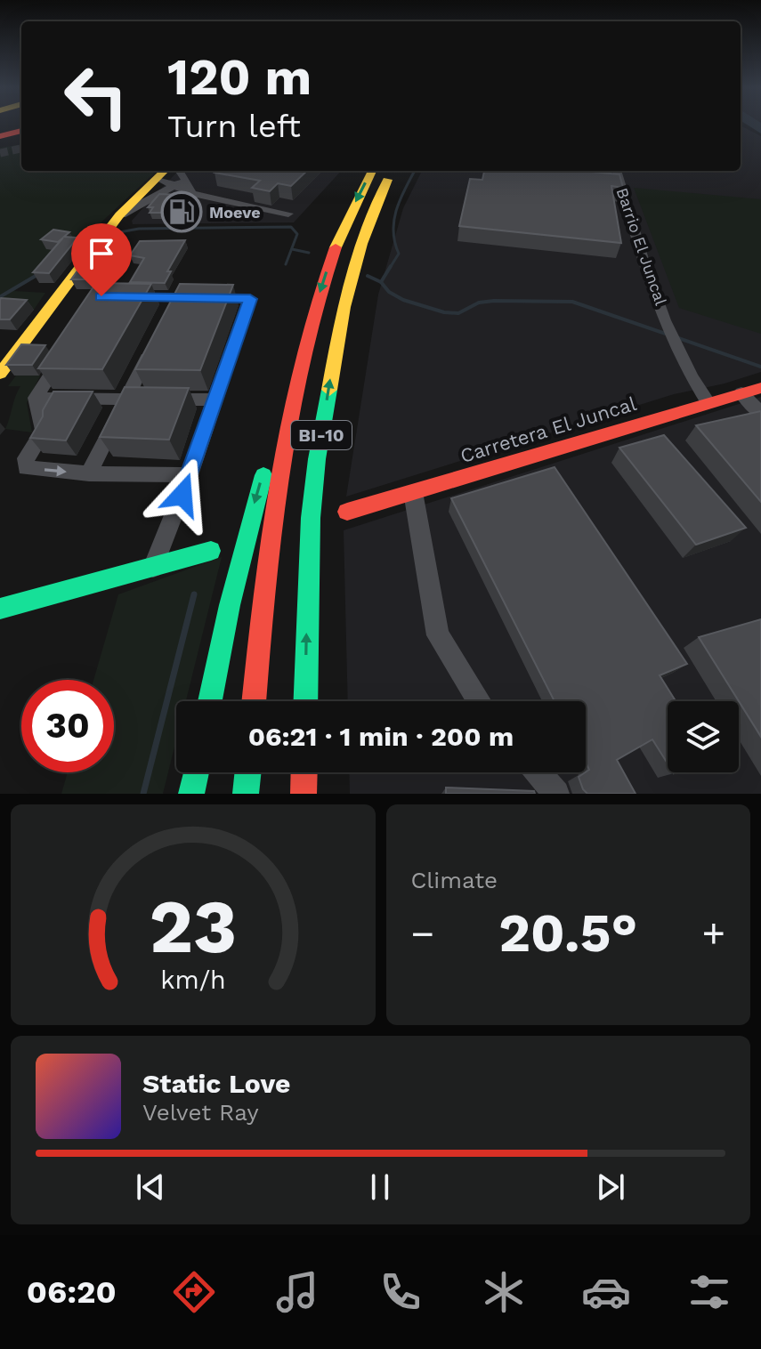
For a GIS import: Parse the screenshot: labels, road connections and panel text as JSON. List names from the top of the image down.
{
  "streets": {
    "main road": ["Carretera El Juncal", "BI-10"],
    "street": ["Barrio El Juncal"]
  },
  "crossings": [
    ["Barrio El Juncal", "Carretera El Juncal"]
  ],
  "places": {
    "fuel station": ["Moeve"]
  },
  "page": {
    "turn": ["120 m", "Turn left"],
    "limit": "30",
    "trip": "06:21 · 1 min · 200 m",
    "tile": "Climate",
    "heat": ["−", "20.5°", "+"],
    "song": ["Static Love", "Velvet Ray"],
    "tabs": "06:20",
    "gauge": ["23", "km/h"]
  }
}
